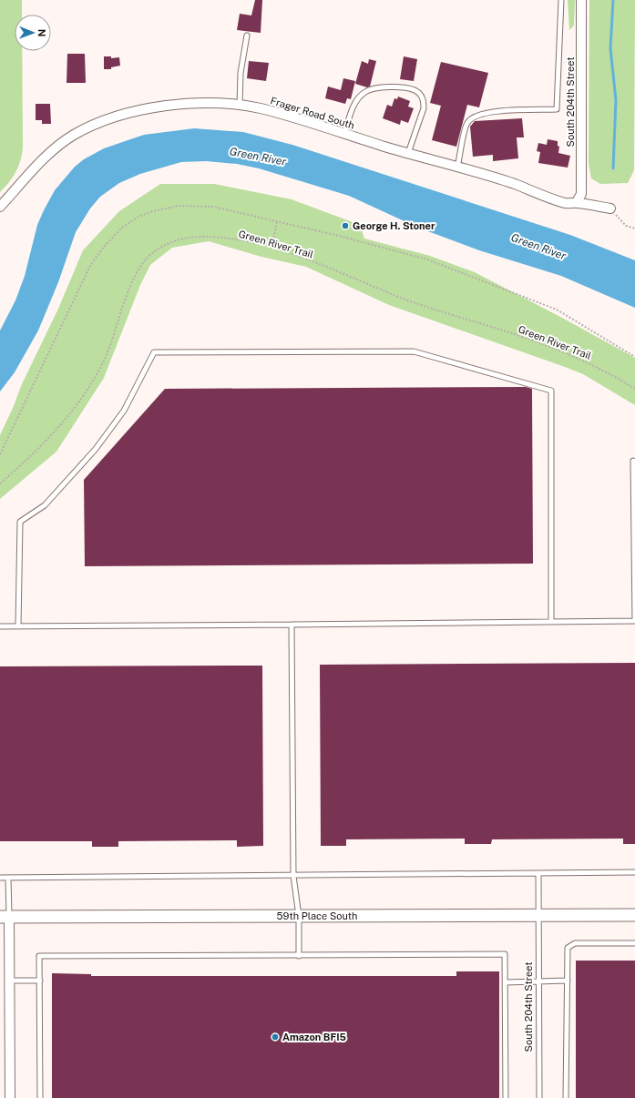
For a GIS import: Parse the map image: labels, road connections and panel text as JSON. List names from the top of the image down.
{
  "streets": {
    "street": ["South 204th Street", "Frager Road South", "59th Place South"],
    "path": ["Green River Trail"]
  },
  "crossings": [
    ["South 204th Street", "Frager Road South"],
    ["South 204th Street", "59th Place South"]
  ],
  "water": ["Green River"],
  "places": ["George H. Stoner", "Amazon BFI5"],
  "north": "right"
}
